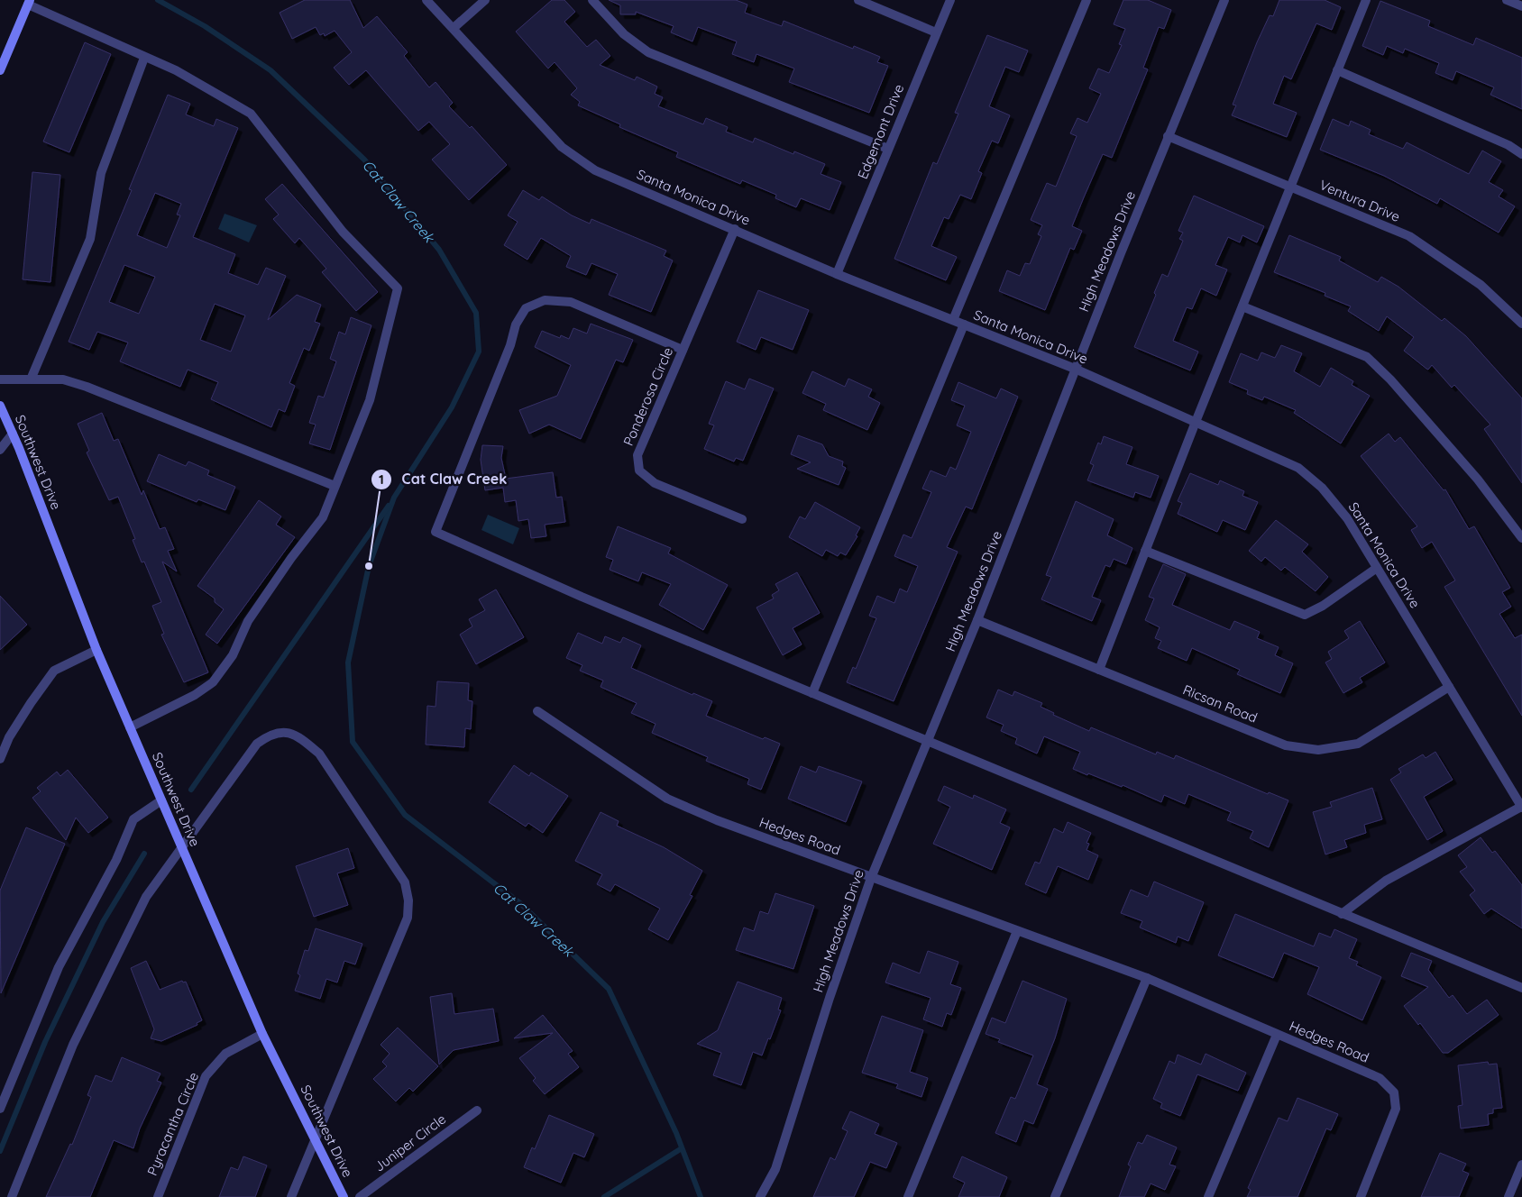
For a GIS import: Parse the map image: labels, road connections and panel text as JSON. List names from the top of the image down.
{
  "streets": {
    "main road": ["Southwest Drive"],
    "street": [
      "Edgemont Drive",
      "Santa Monica Drive",
      "Ventura Drive",
      "High Meadows Drive",
      "Ponderosa Circle",
      "Ricsan Road",
      "Hedges Road",
      "Pyracantha Circle",
      "Juniper Circle"
    ]
  },
  "crossings": [
    ["Edgemont Drive", "Santa Monica Drive"],
    ["Santa Monica Drive", "High Meadows Drive"],
    ["Santa Monica Drive", "Ponderosa Circle"],
    ["Santa Monica Drive", "Ricsan Road"],
    ["Ventura Drive", "High Meadows Drive"],
    ["High Meadows Drive", "Ricsan Road"],
    ["High Meadows Drive", "Hedges Road"],
    ["Southwest Drive", "Pyracantha Circle"]
  ],
  "water": ["Cat Claw Creek"],
  "places": ["Cat Claw Creek"]
}
